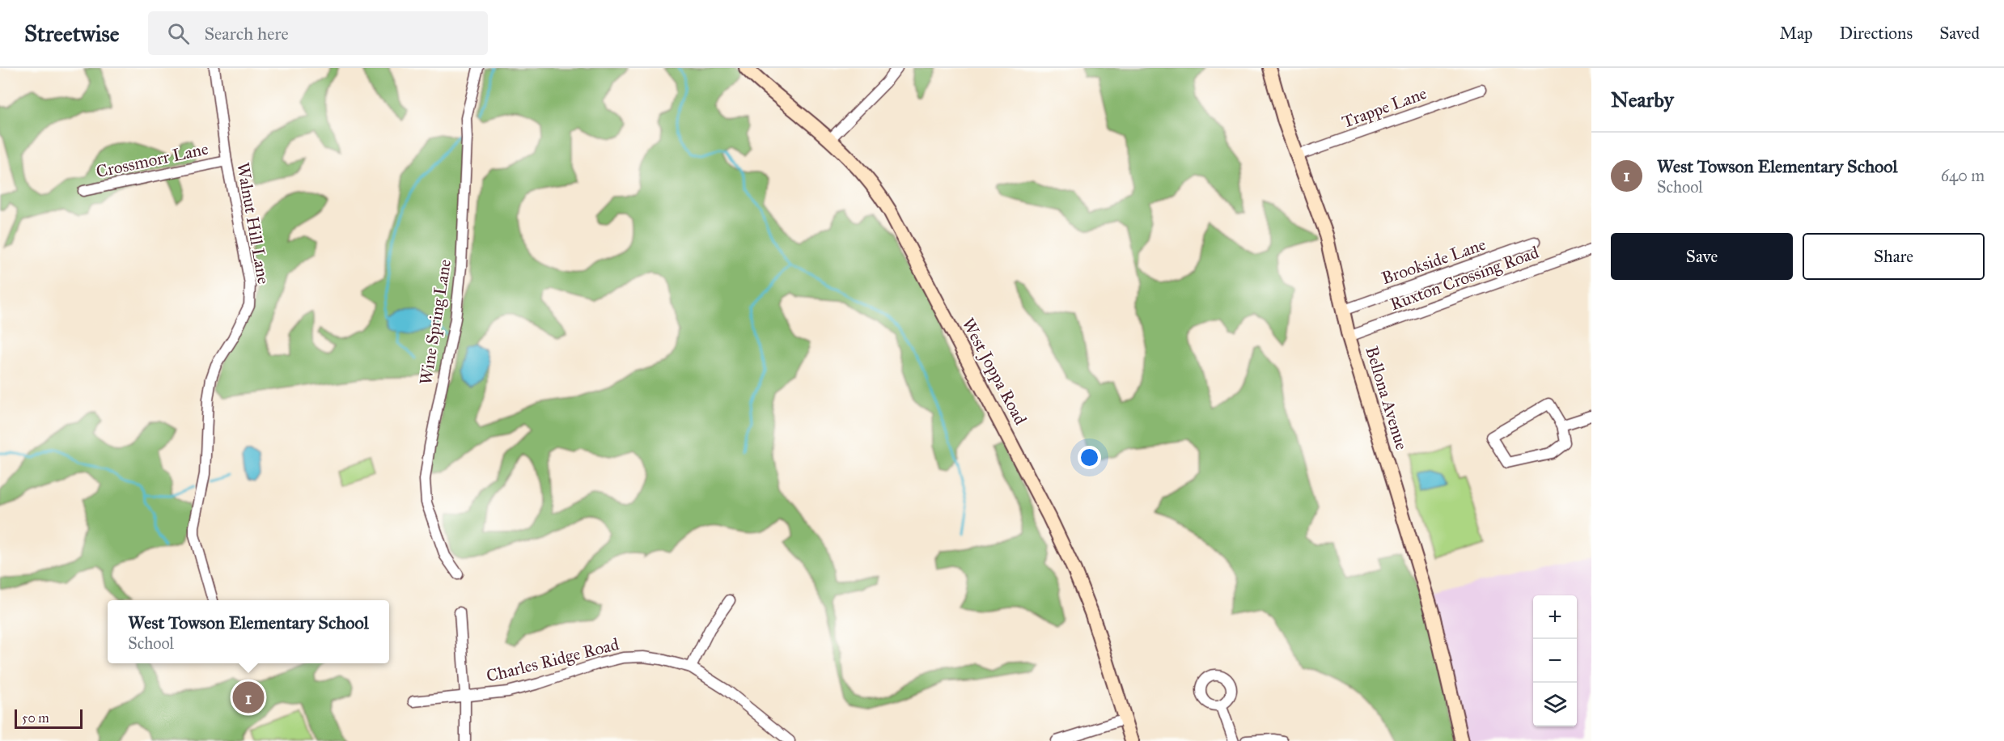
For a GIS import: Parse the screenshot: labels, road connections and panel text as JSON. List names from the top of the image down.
{
  "streets": {
    "street": [
      "Trappe Lane",
      "Crossmorr Lane",
      "Walnut Hill Lane",
      "Brookside Lane",
      "Ruxton Crossing Road",
      "Wine Spring Lane",
      "West Joppa Road",
      "Bellona Avenue",
      "Charles Ridge Road"
    ]
  },
  "crossings": [
    ["Trappe Lane", "Bellona Avenue"],
    ["Crossmorr Lane", "Walnut Hill Lane"],
    ["Brookside Lane", "Bellona Avenue"],
    ["Ruxton Crossing Road", "Bellona Avenue"]
  ],
  "scale_bar": "50 m",
  "page": {
    "header": "Streetwise",
    "search": "Search here",
    "nav": ["Map", "Directions", "Saved"],
    "heading": "Nearby",
    "list": [
      {
        "mark": "1",
        "name": "West Towson Elementary School",
        "note": "School",
        "value": "640 m"
      }
    ],
    "buttons": ["Save", "Share"],
    "map_buttons": ["+", "−"],
    "popup": ["West Towson Elementary School", "School"],
    "pins": "1",
    "scale": "50 m"
  }
}
